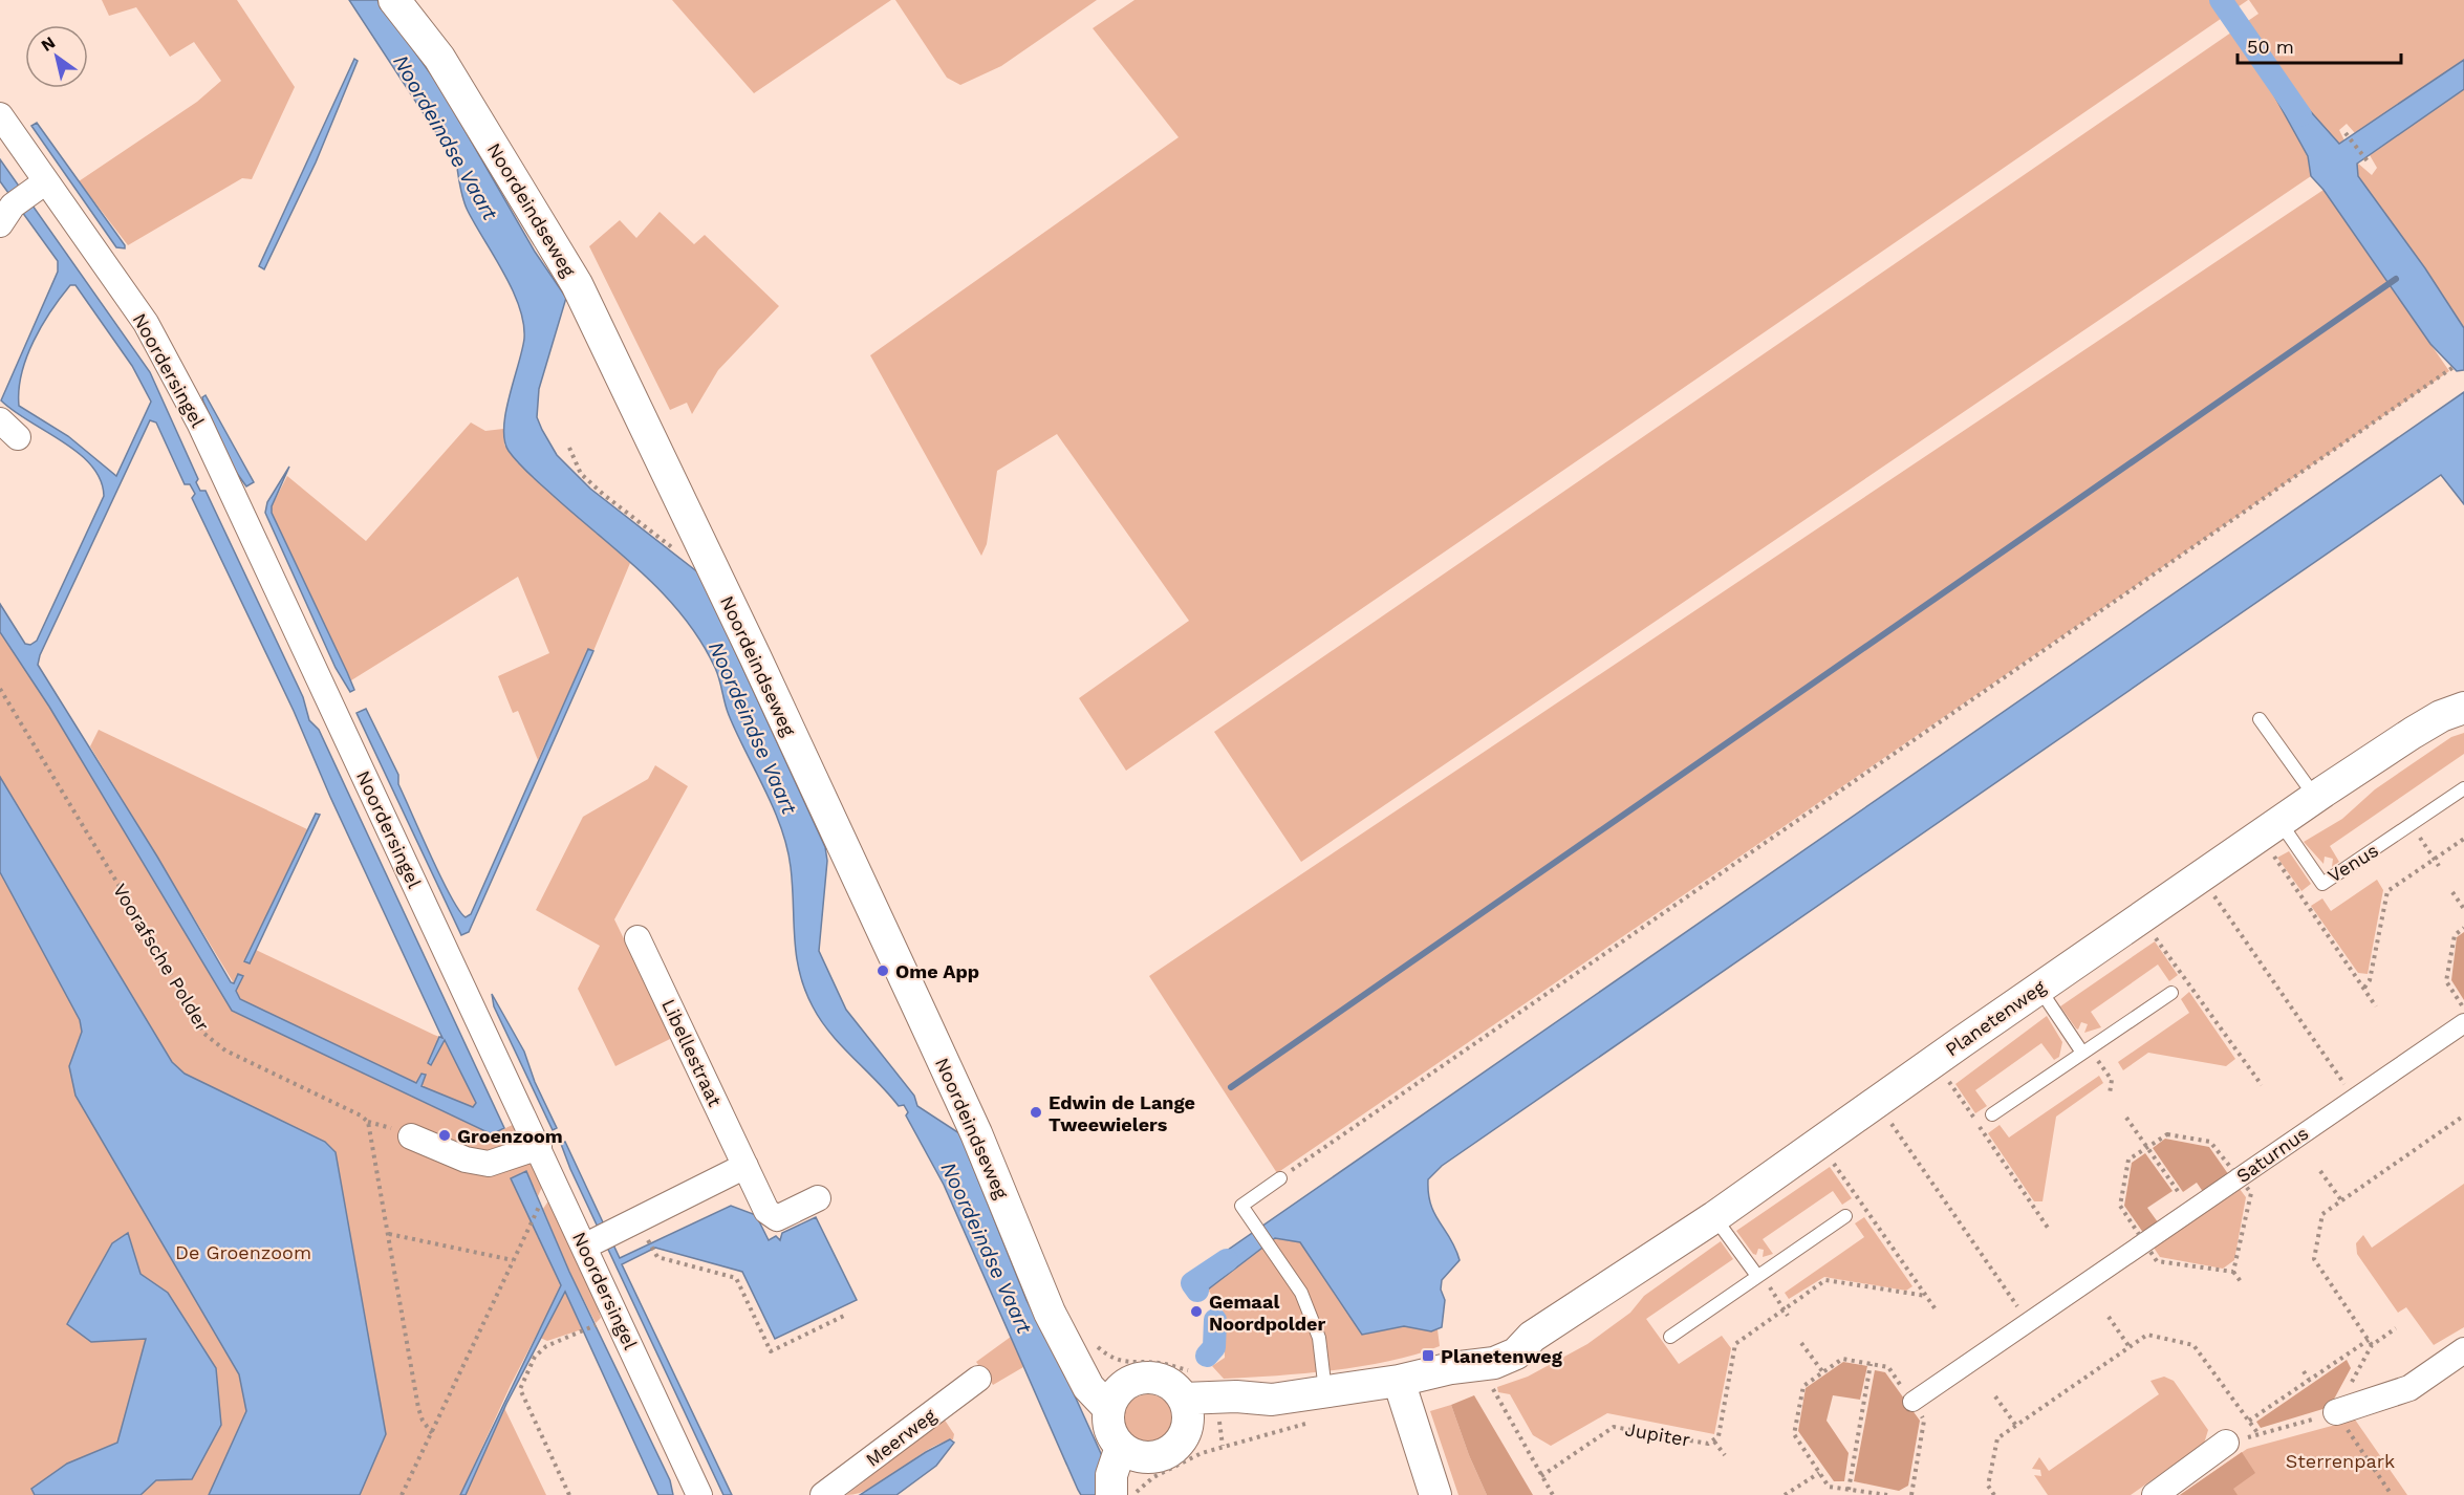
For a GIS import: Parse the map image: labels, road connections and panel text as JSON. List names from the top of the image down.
{
  "streets": {
    "street": [
      "Noordeindseweg",
      "Noordersingel",
      "Planetenweg",
      "Libellestraat",
      "Saturnus",
      "Meerweg"
    ],
    "lane": ["Venus"],
    "path": ["Voorafsche Polder", "Jupiter"]
  },
  "crossings": [
    ["Venus", "Planetenweg"]
  ],
  "water": ["Noordeindse Vaart"],
  "parks": ["De Groenzoom", "Sterrenpark"],
  "places": {
    "other": [
      "Ome App",
      "Edwin de Lange Tweewielers",
      "Groenzoom",
      "Gemaal Noordpolder"
    ],
    "transit": ["Planetenweg"]
  },
  "scale_bar": "50 m",
  "north": "top left"
}
